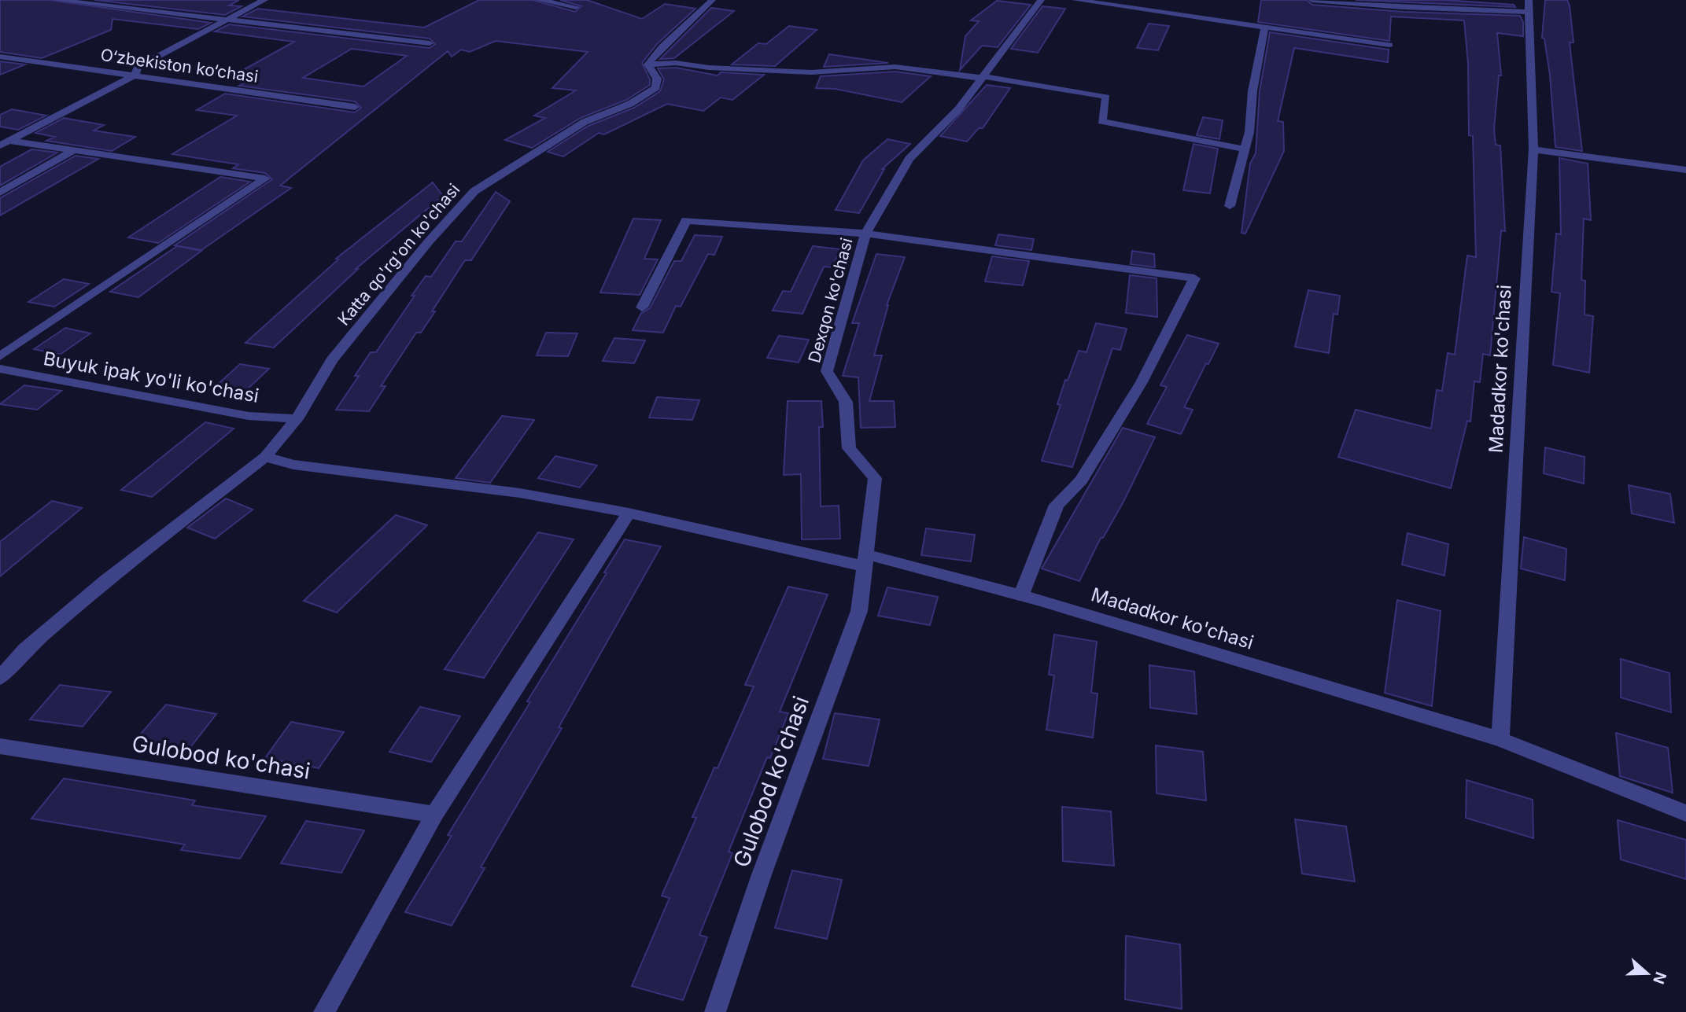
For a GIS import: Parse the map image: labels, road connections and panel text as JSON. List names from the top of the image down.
{
  "streets": {
    "street": [
      "O‘zbekiston ko‘chasi",
      "Katta qo'rg'on ko'chasi",
      "Dexqon ko'chasi",
      "Madadkor ko'chasi",
      "Buyuk ipak yo'li ko'chasi",
      "Gulobod ko'chasi"
    ]
  },
  "crossings": [
    ["Katta qo'rg'on ko'chasi", "Buyuk ipak yo'li ko'chasi"],
    ["Dexqon ko'chasi", "Madadkor ko'chasi"],
    ["Dexqon ko'chasi", "Gulobod ko'chasi"],
    ["Madadkor ko'chasi", "Gulobod ko'chasi"]
  ],
  "north": "right"
}
